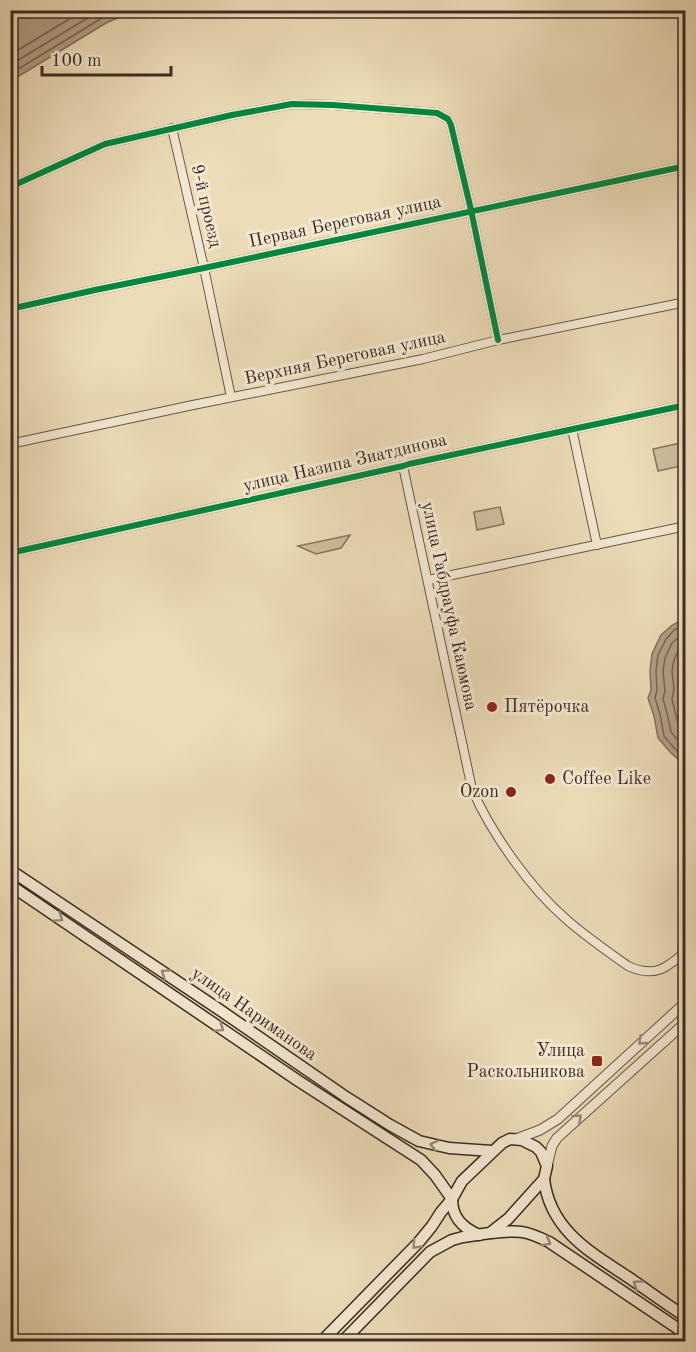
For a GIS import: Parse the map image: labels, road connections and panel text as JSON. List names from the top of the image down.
{
  "streets": {
    "main road": ["улица Нариманова"],
    "street": [
      "9-й проезд",
      "Первая Береговая улица",
      "Верхняя Береговая улица",
      "улица Назипа Зиатдинова",
      "улица Габдрауфа Каюмова"
    ]
  },
  "crossings": [
    ["9-й проезд", "Первая Береговая улица"],
    ["9-й проезд", "Верхняя Береговая улица"],
    ["улица Назипа Зиатдинова", "улица Габдрауфа Каюмова"]
  ],
  "places": {
    "other": ["Пятёрочка", "Coffee Like", "Ozon"],
    "transit": ["Улица Раскольникова"]
  },
  "scale_bar": "100 m"
}
